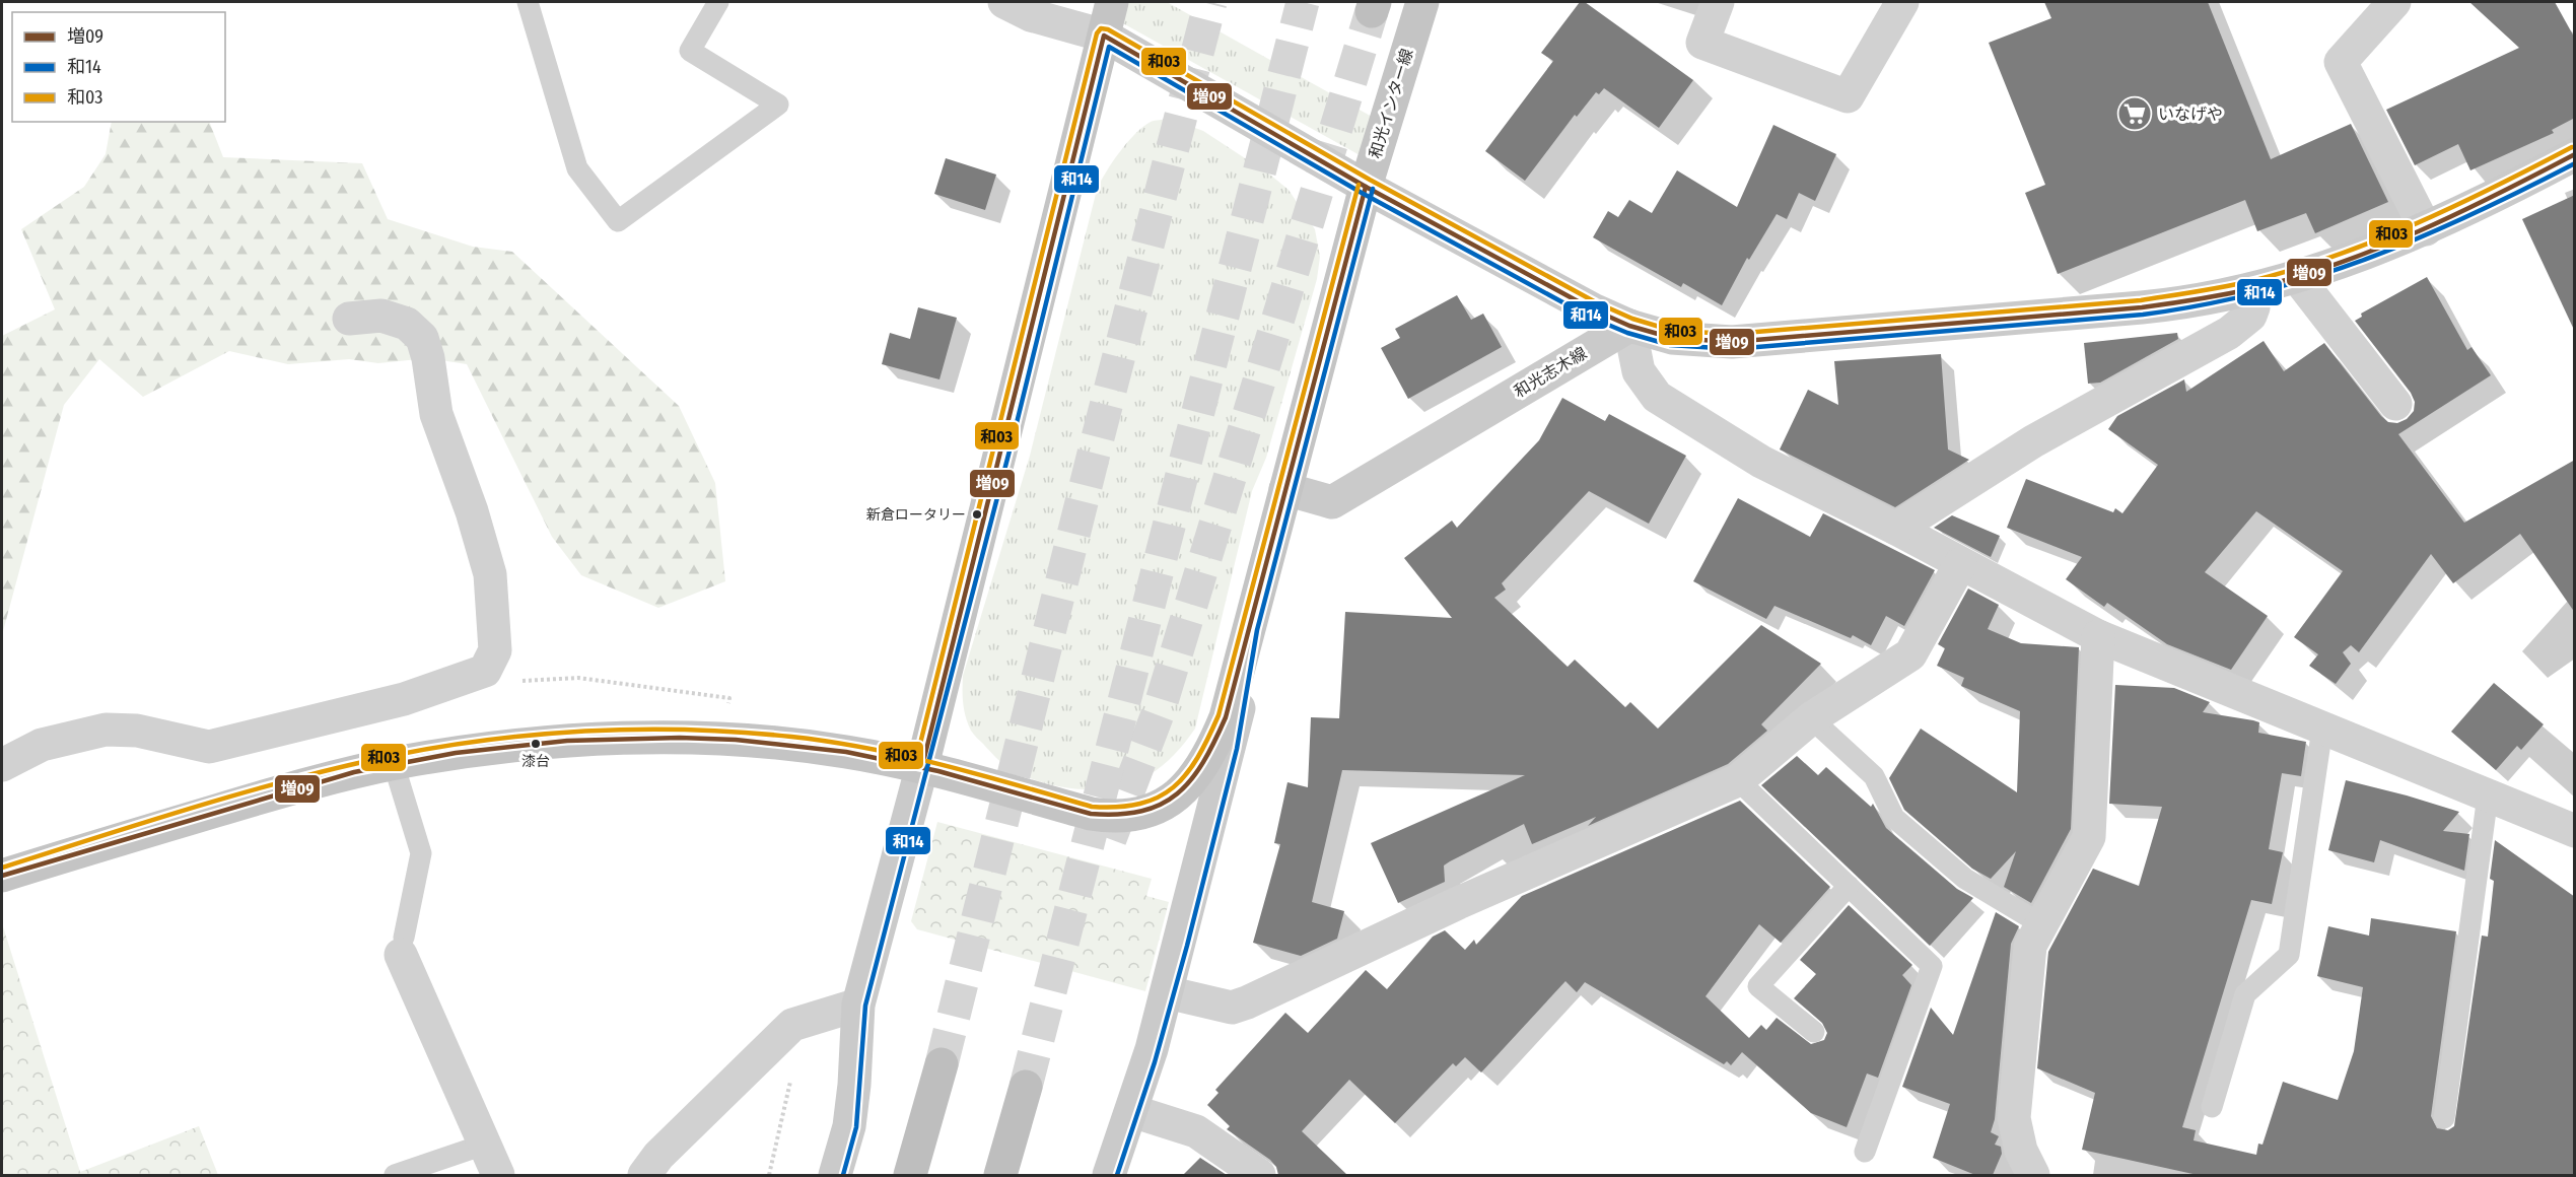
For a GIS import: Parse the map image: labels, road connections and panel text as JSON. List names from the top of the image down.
{
  "streets": {
    "main road": ["和光インター線"],
    "street": ["和光志木線"]
  },
  "crossings": [
    ["和光インター線", "和光志木線"]
  ],
  "places": {
    "supermarket": ["いなげや"],
    "other": ["新倉ロータリー", "漆台"]
  },
  "lines": ["transit line 和03", "transit line 増09", "transit line 和14"],
  "legend": ["増09", "和14", "和03"]
}
